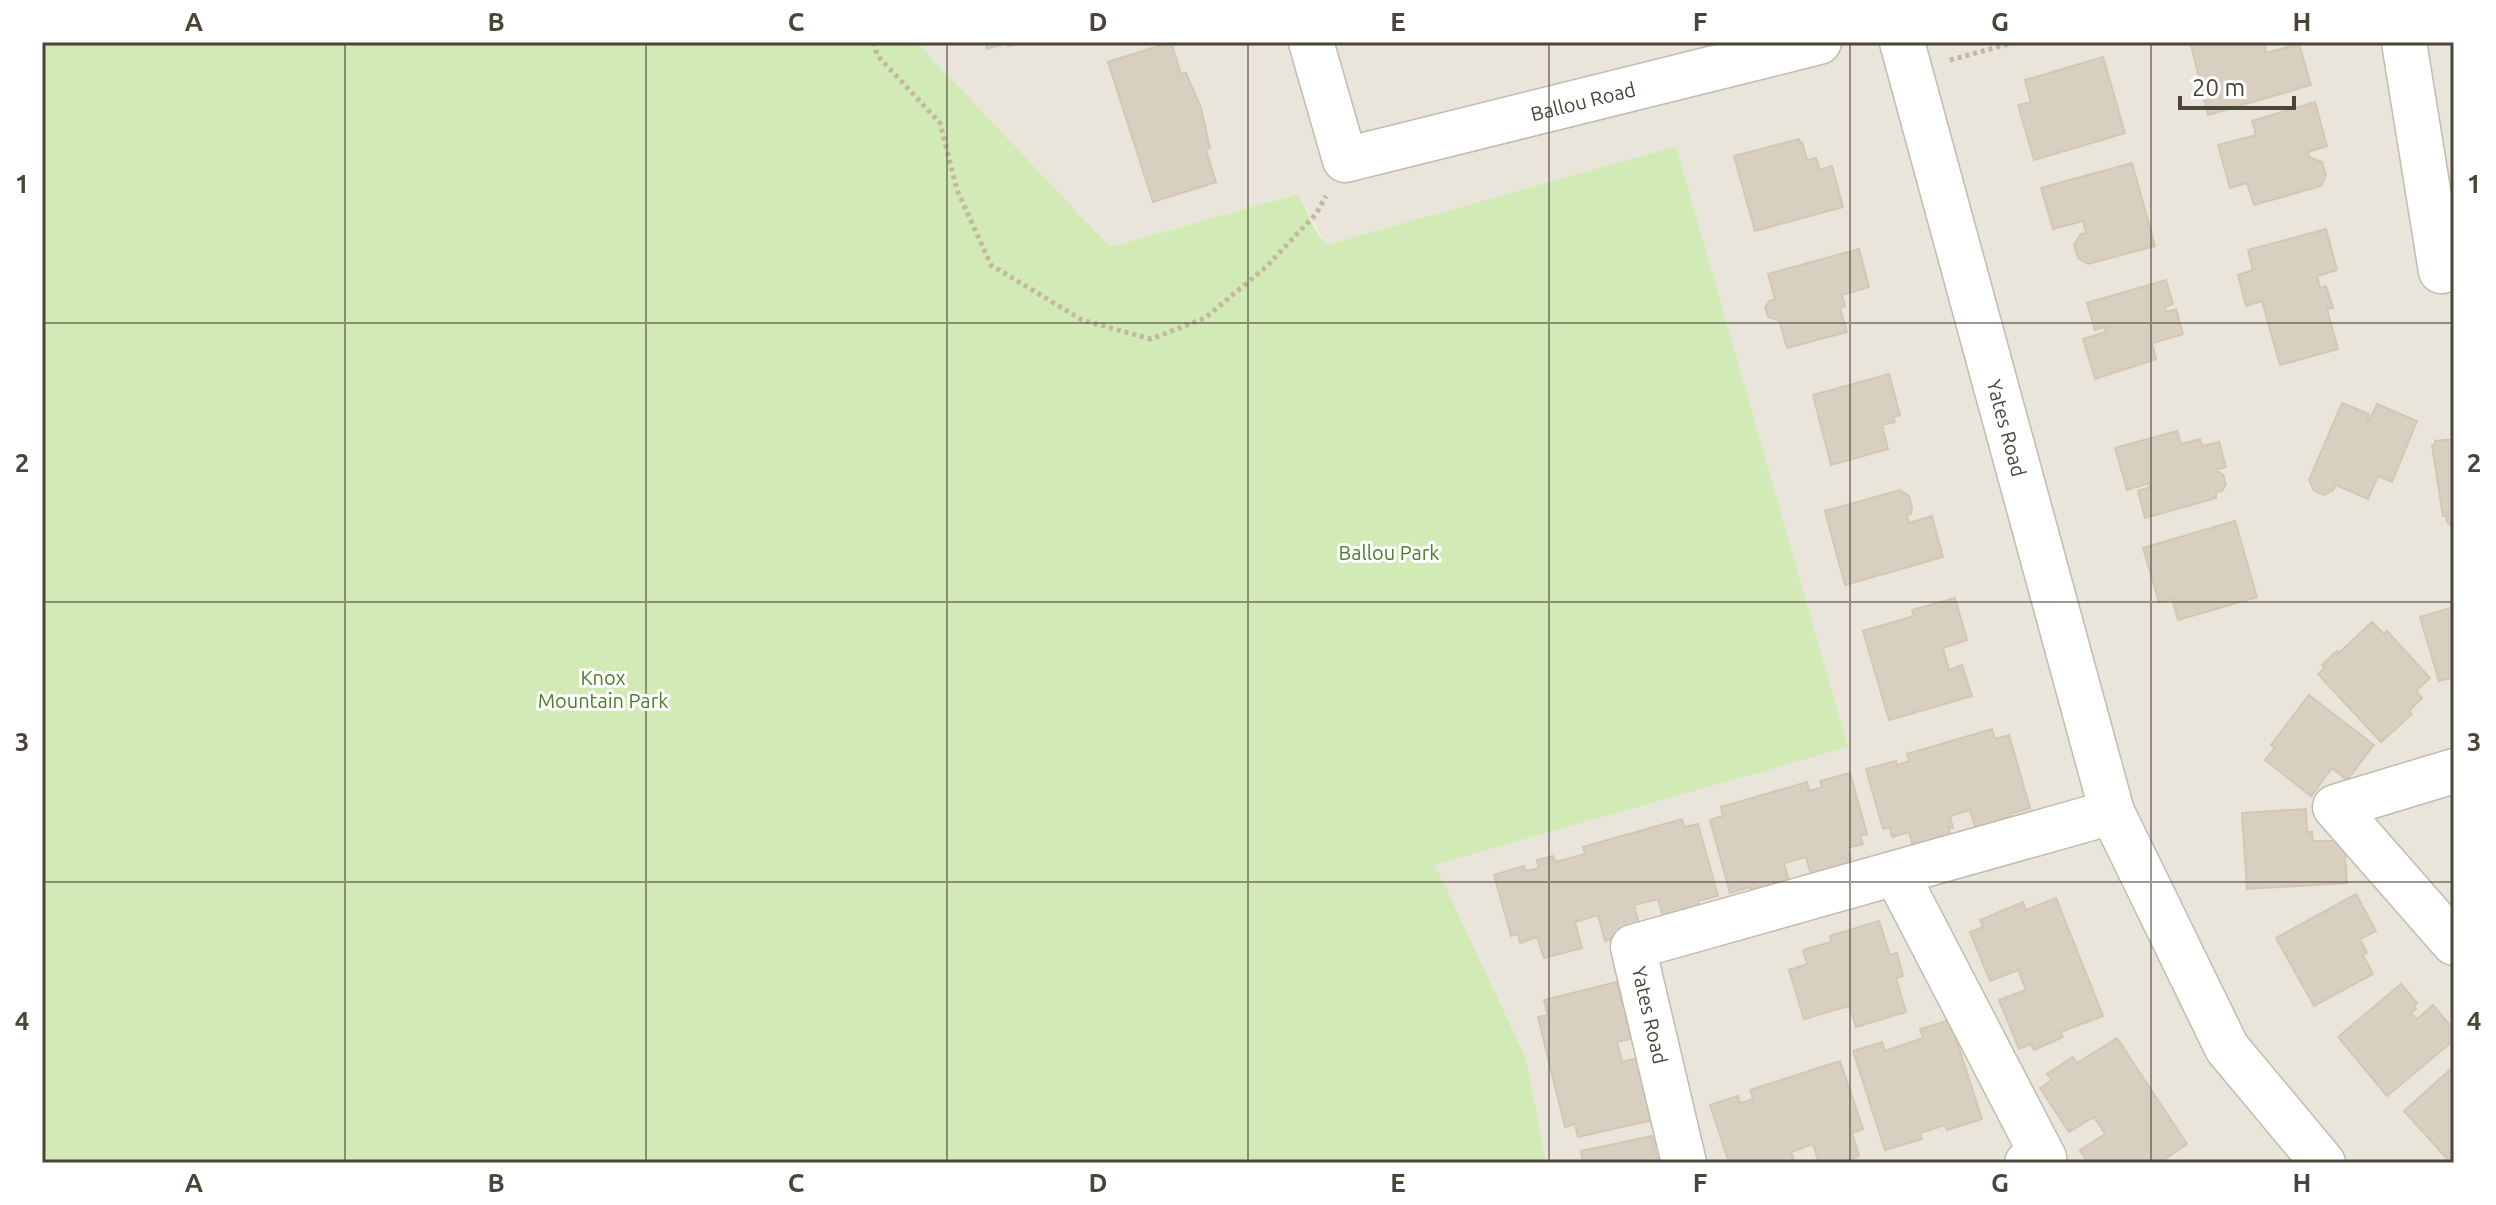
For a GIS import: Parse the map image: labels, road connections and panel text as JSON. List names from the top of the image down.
{
  "streets": {
    "street": ["Ballou Road", "Yates Road"]
  },
  "parks": ["Ballou Park", "Knox Mountain Park"],
  "scale_bar": "20 m",
  "grid": {
    "columns": [
      "A",
      "B",
      "C",
      "D",
      "E",
      "F",
      "G",
      "H"
    ],
    "rows": [
      "1",
      "2",
      "3",
      "4"
    ]
  }
}
